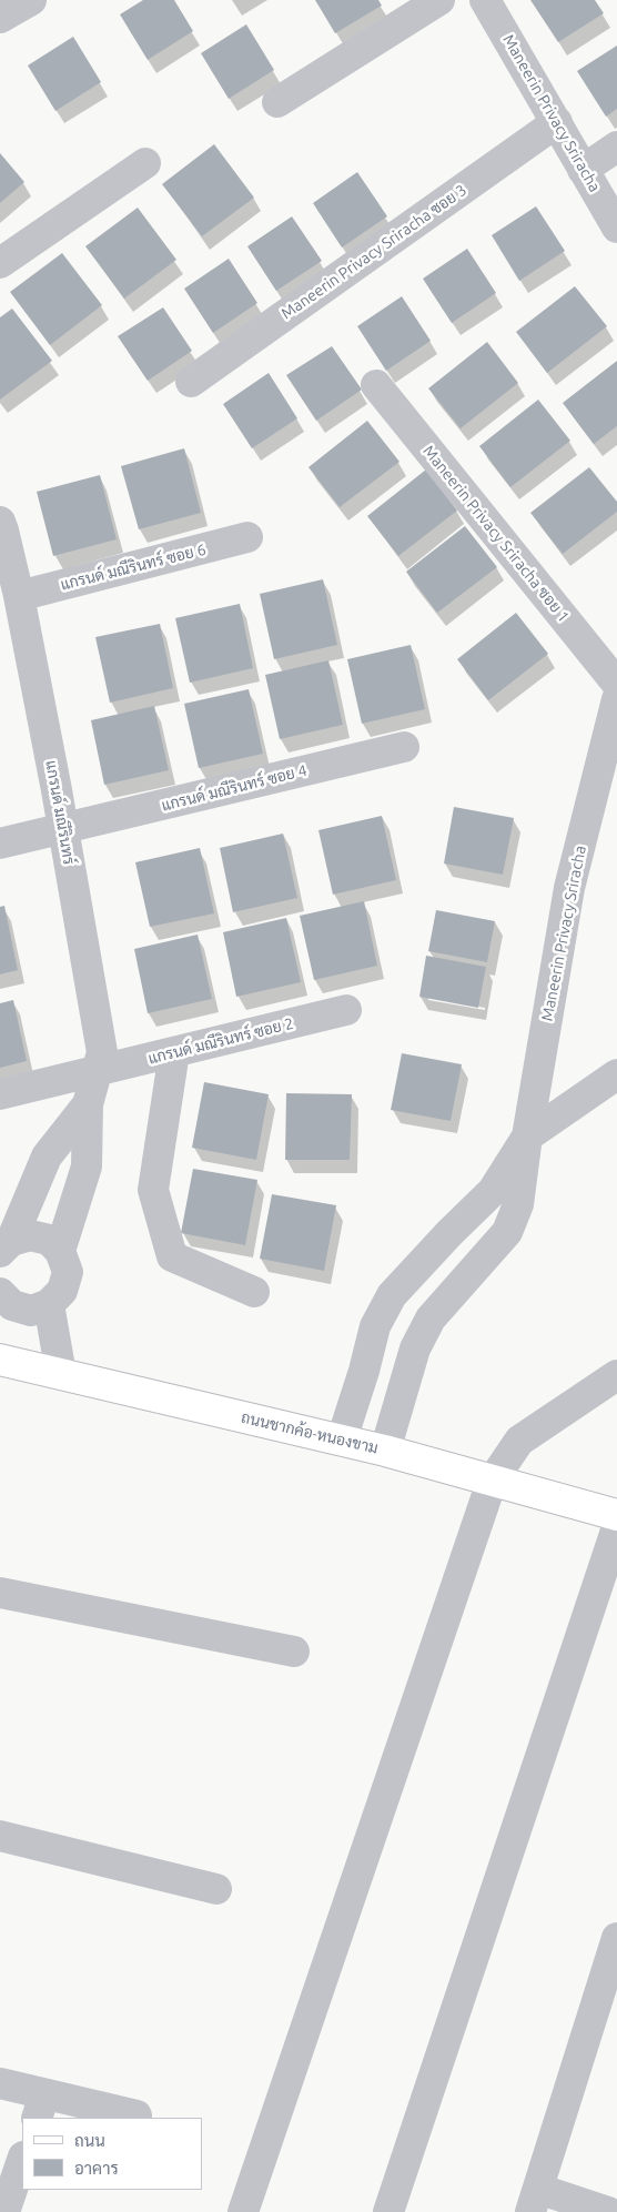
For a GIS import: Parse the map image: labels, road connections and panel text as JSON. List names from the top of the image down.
{
  "streets": {
    "street": [
      "Maneerin Privacy Sriracha",
      "Maneerin Privacy Sriracha ซอย 3",
      "Maneerin Privacy Sriracha ซอย 1",
      "แกรนด์ มณีรินทร์ ซอย 6",
      "แกรนด์ มณีรินทร์ ซอย 4",
      "แกรนด์ มณีรินทร์",
      "แกรนด์ มณีรินทร์ ซอย 2",
      "ถนนชากค้อ-หนองขาม"
    ]
  },
  "crossings": [
    ["Maneerin Privacy Sriracha", "Maneerin Privacy Sriracha ซอย 3"],
    ["Maneerin Privacy Sriracha", "ถนนชากค้อ-หนองขาม"],
    ["แกรนด์ มณีรินทร์ ซอย 6", "แกรนด์ มณีรินทร์"],
    ["แกรนด์ มณีรินทร์ ซอย 4", "แกรนด์ มณีรินทร์"],
    ["แกรนด์ มณีรินทร์", "แกรนด์ มณีรินทร์ ซอย 2"]
  ],
  "legend": ["ถนน", "อาคาร"]
}
